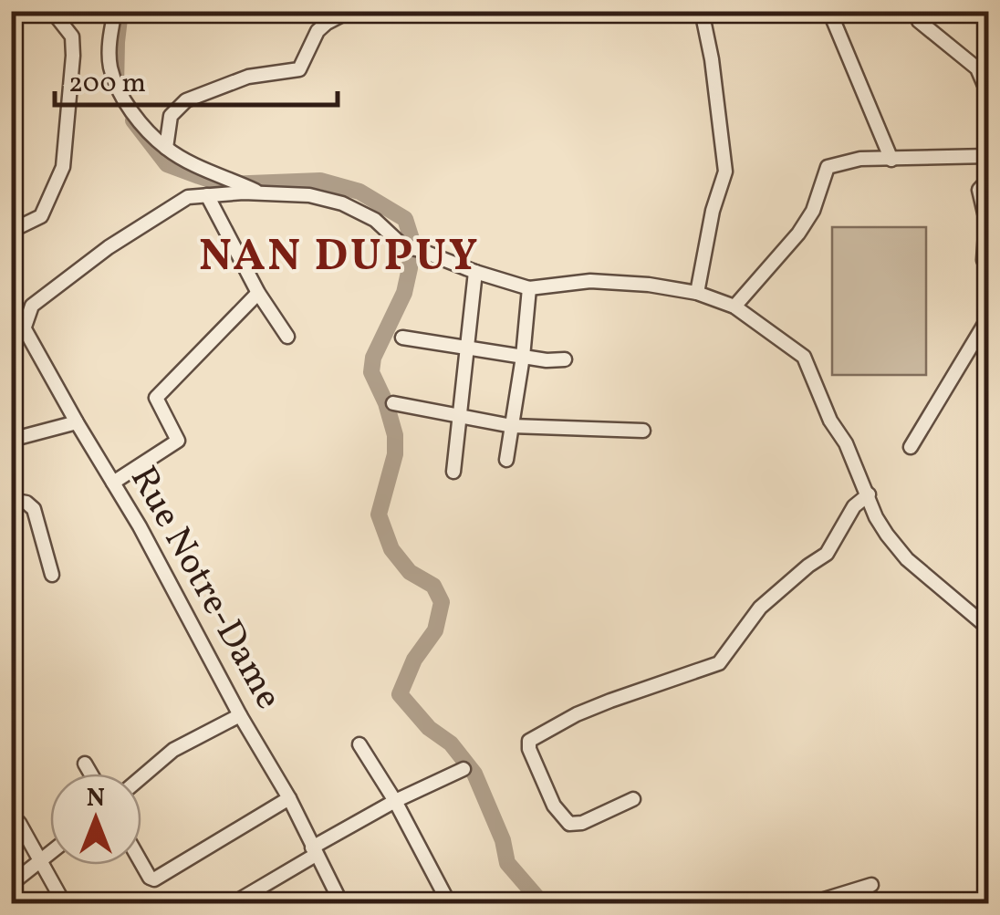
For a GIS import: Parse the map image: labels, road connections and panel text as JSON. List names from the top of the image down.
{
  "streets": {
    "street": ["Rue Notre-Dame"]
  },
  "districts": ["NAN DUPUY"],
  "scale_bar": "200 m",
  "north": "top"
}
